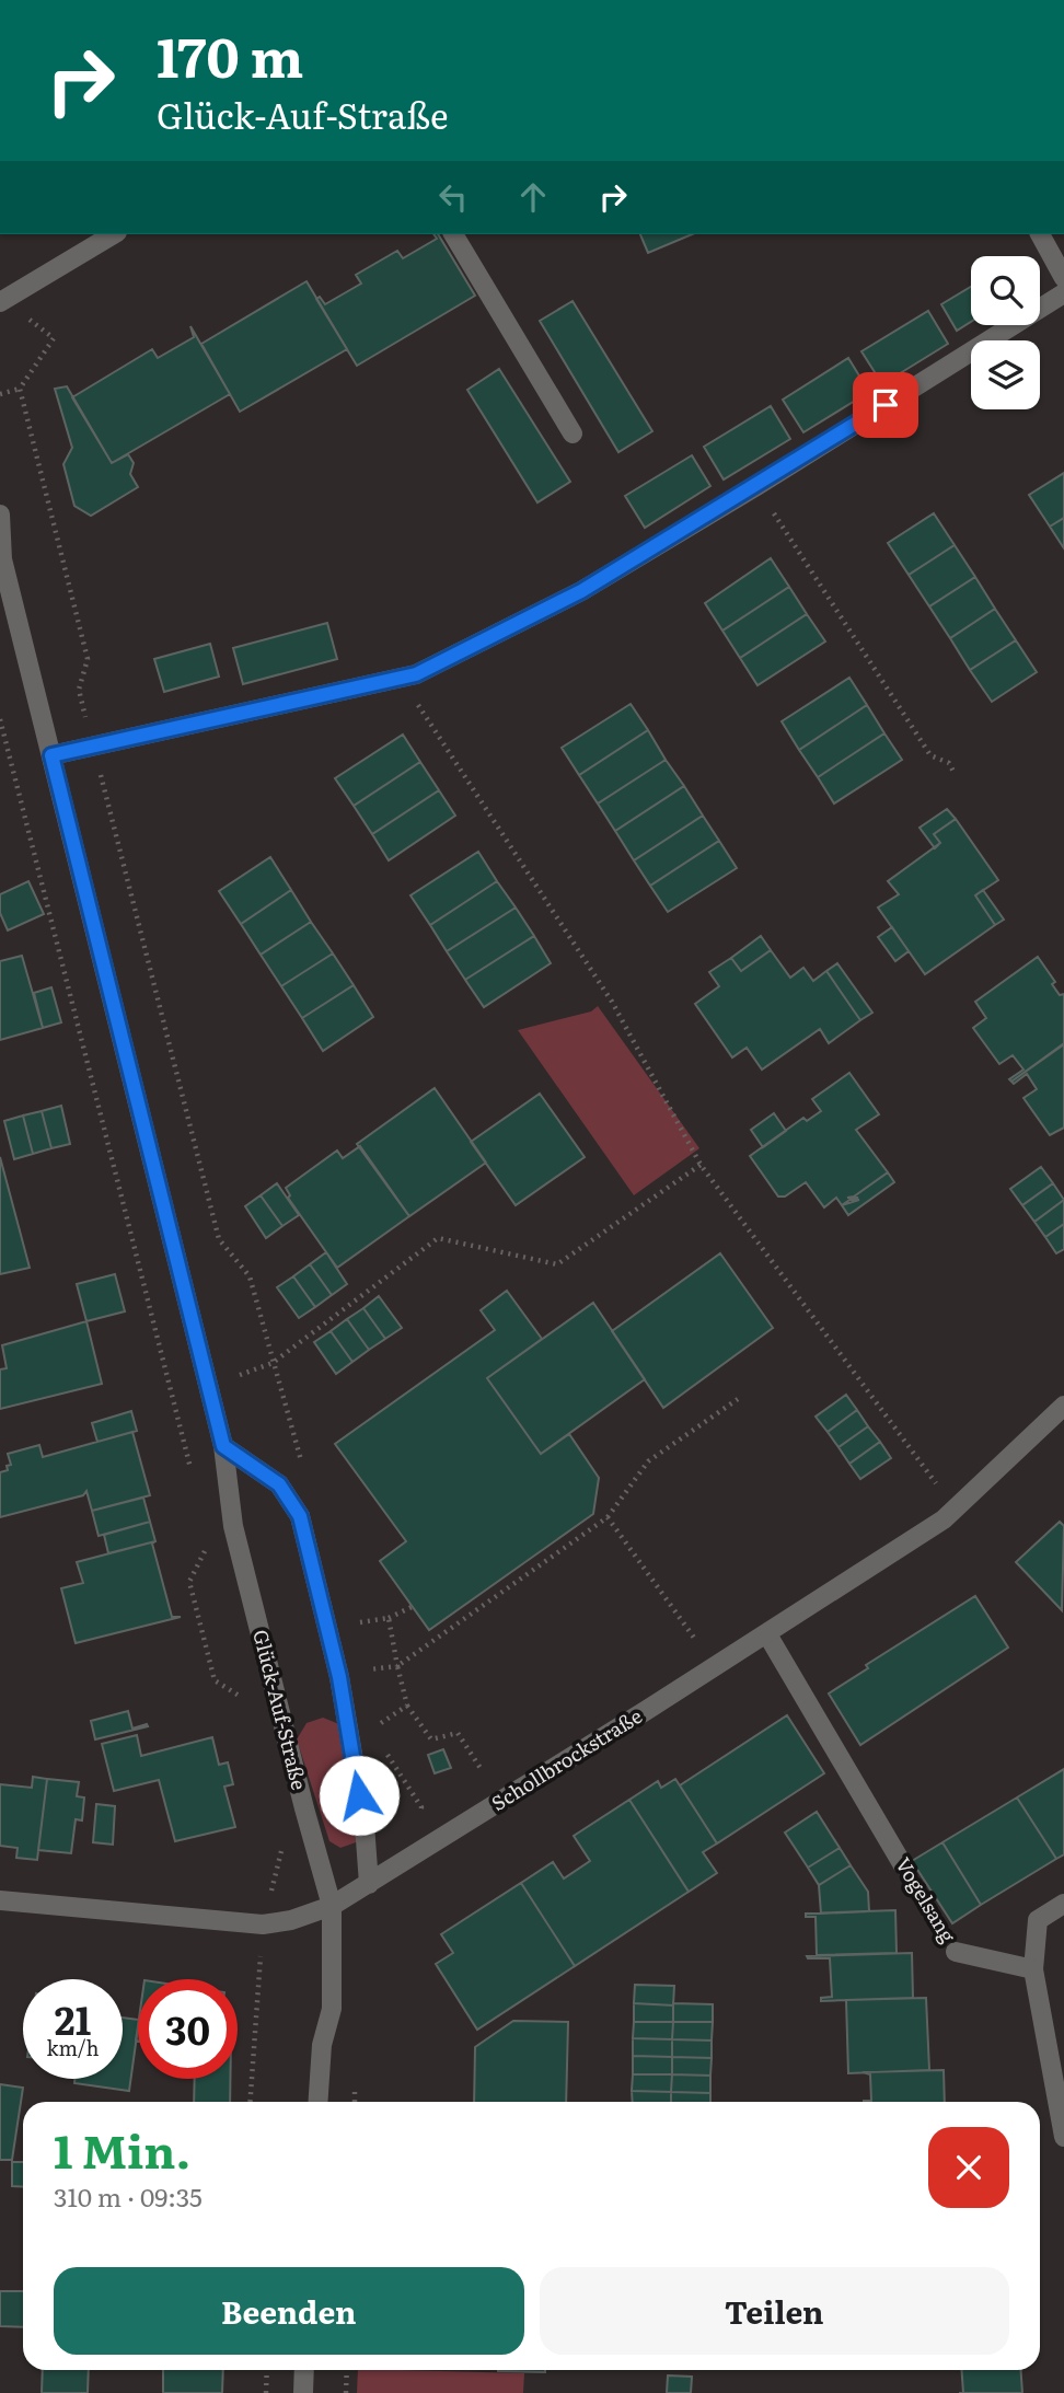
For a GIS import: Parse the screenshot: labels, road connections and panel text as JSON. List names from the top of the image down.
{
  "streets": {
    "street": ["Glück-Auf-Straße", "Schollbrockstraße", "Vogelsang"]
  },
  "crossings": [
    ["Glück-Auf-Straße", "Schollbrockstraße"],
    ["Schollbrockstraße", "Vogelsang"]
  ],
  "page": {
    "turn": ["170 m", "Glück-Auf-Straße"],
    "speed": "21 km/h",
    "limit": "30",
    "heading": ["1 Min.", "310 m · 09:35"],
    "buttons": ["Beenden", "Teilen"]
  }
}
